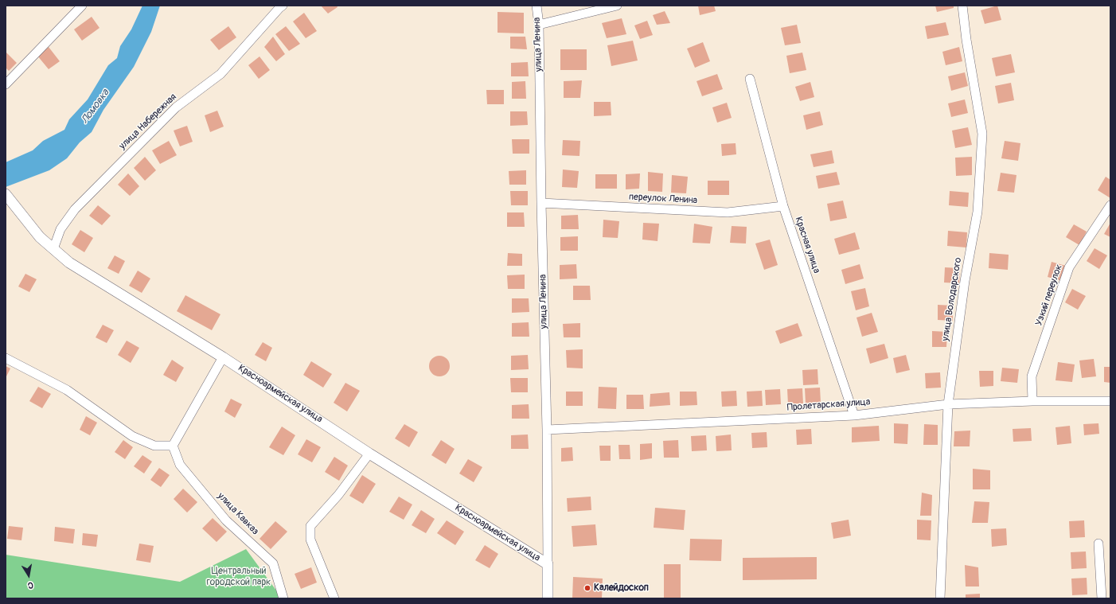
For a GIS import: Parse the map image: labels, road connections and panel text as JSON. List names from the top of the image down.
{
  "streets": {
    "street": [
      "улица Ленина",
      "улица Набережная",
      "переулок Ленина",
      "Красная улица",
      "Узкий переулок",
      "улица Володарского",
      "Красноармейская улица",
      "Пролетарская улица",
      "улица Кавказ"
    ]
  },
  "crossings": [
    ["улица Ленина", "переулок Ленина"],
    ["улица Ленина", "Красноармейская улица"],
    ["улица Ленина", "Пролетарская улица"],
    ["улица Набережная", "Красноармейская улица"],
    ["переулок Ленина", "Красная улица"],
    ["Красная улица", "Пролетарская улица"],
    ["Узкий переулок", "Пролетарская улица"],
    ["улица Володарского", "Пролетарская улица"]
  ],
  "water": ["Ломовка"],
  "parks": ["Центральный городской парк"],
  "places": ["Калейдоскоп"],
  "north": "bottom"
}
